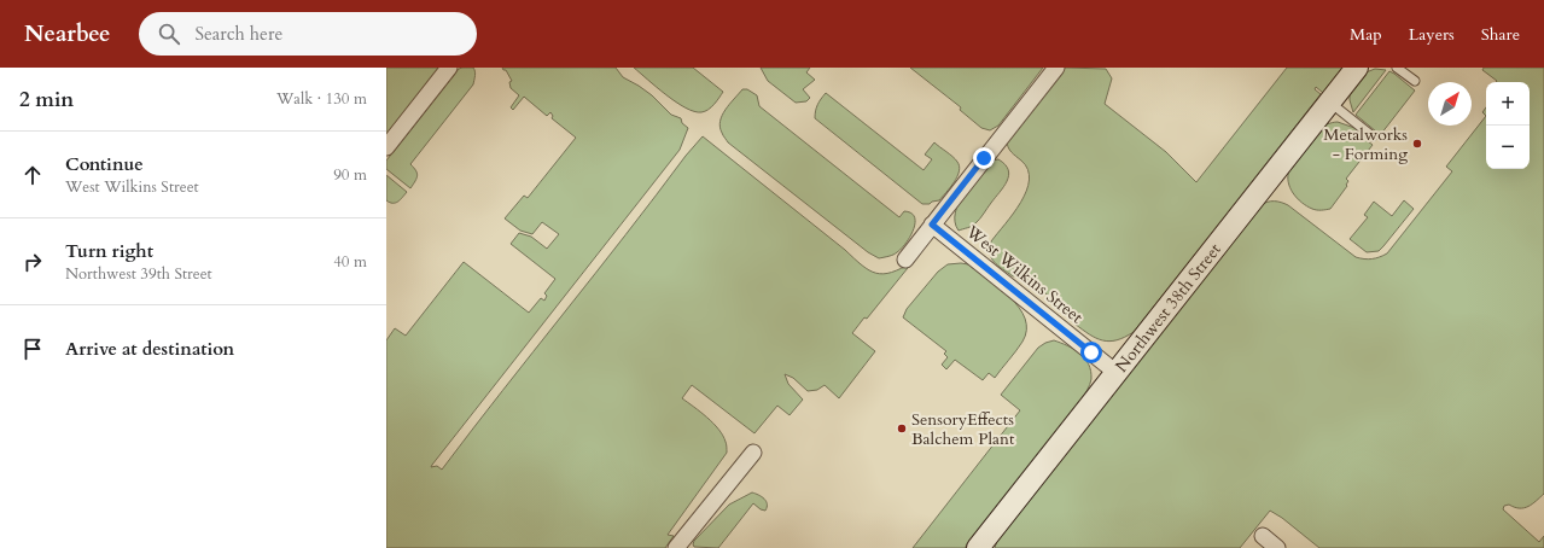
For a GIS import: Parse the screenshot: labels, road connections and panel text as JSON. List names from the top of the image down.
{
  "streets": {
    "main road": ["Northwest 38th Street"],
    "street": ["West Wilkins Street"]
  },
  "crossings": [
    ["West Wilkins Street", "Northwest 38th Street"]
  ],
  "places": ["Metalworks - Forming", "SensoryEffects Balchem Plant"],
  "north": "top right",
  "page": {
    "header": "Nearbee",
    "search": "Search here",
    "nav": ["Map", "Layers", "Share"],
    "heading": ["2 min", "Walk · 130 m"],
    "map_buttons": ["+", "−"],
    "list": [
      ["Continue", "West Wilkins Street", "90 m"],
      ["Turn right", "Northwest 39th Street", "40 m"],
      "Arrive at destination"
    ]
  }
}
